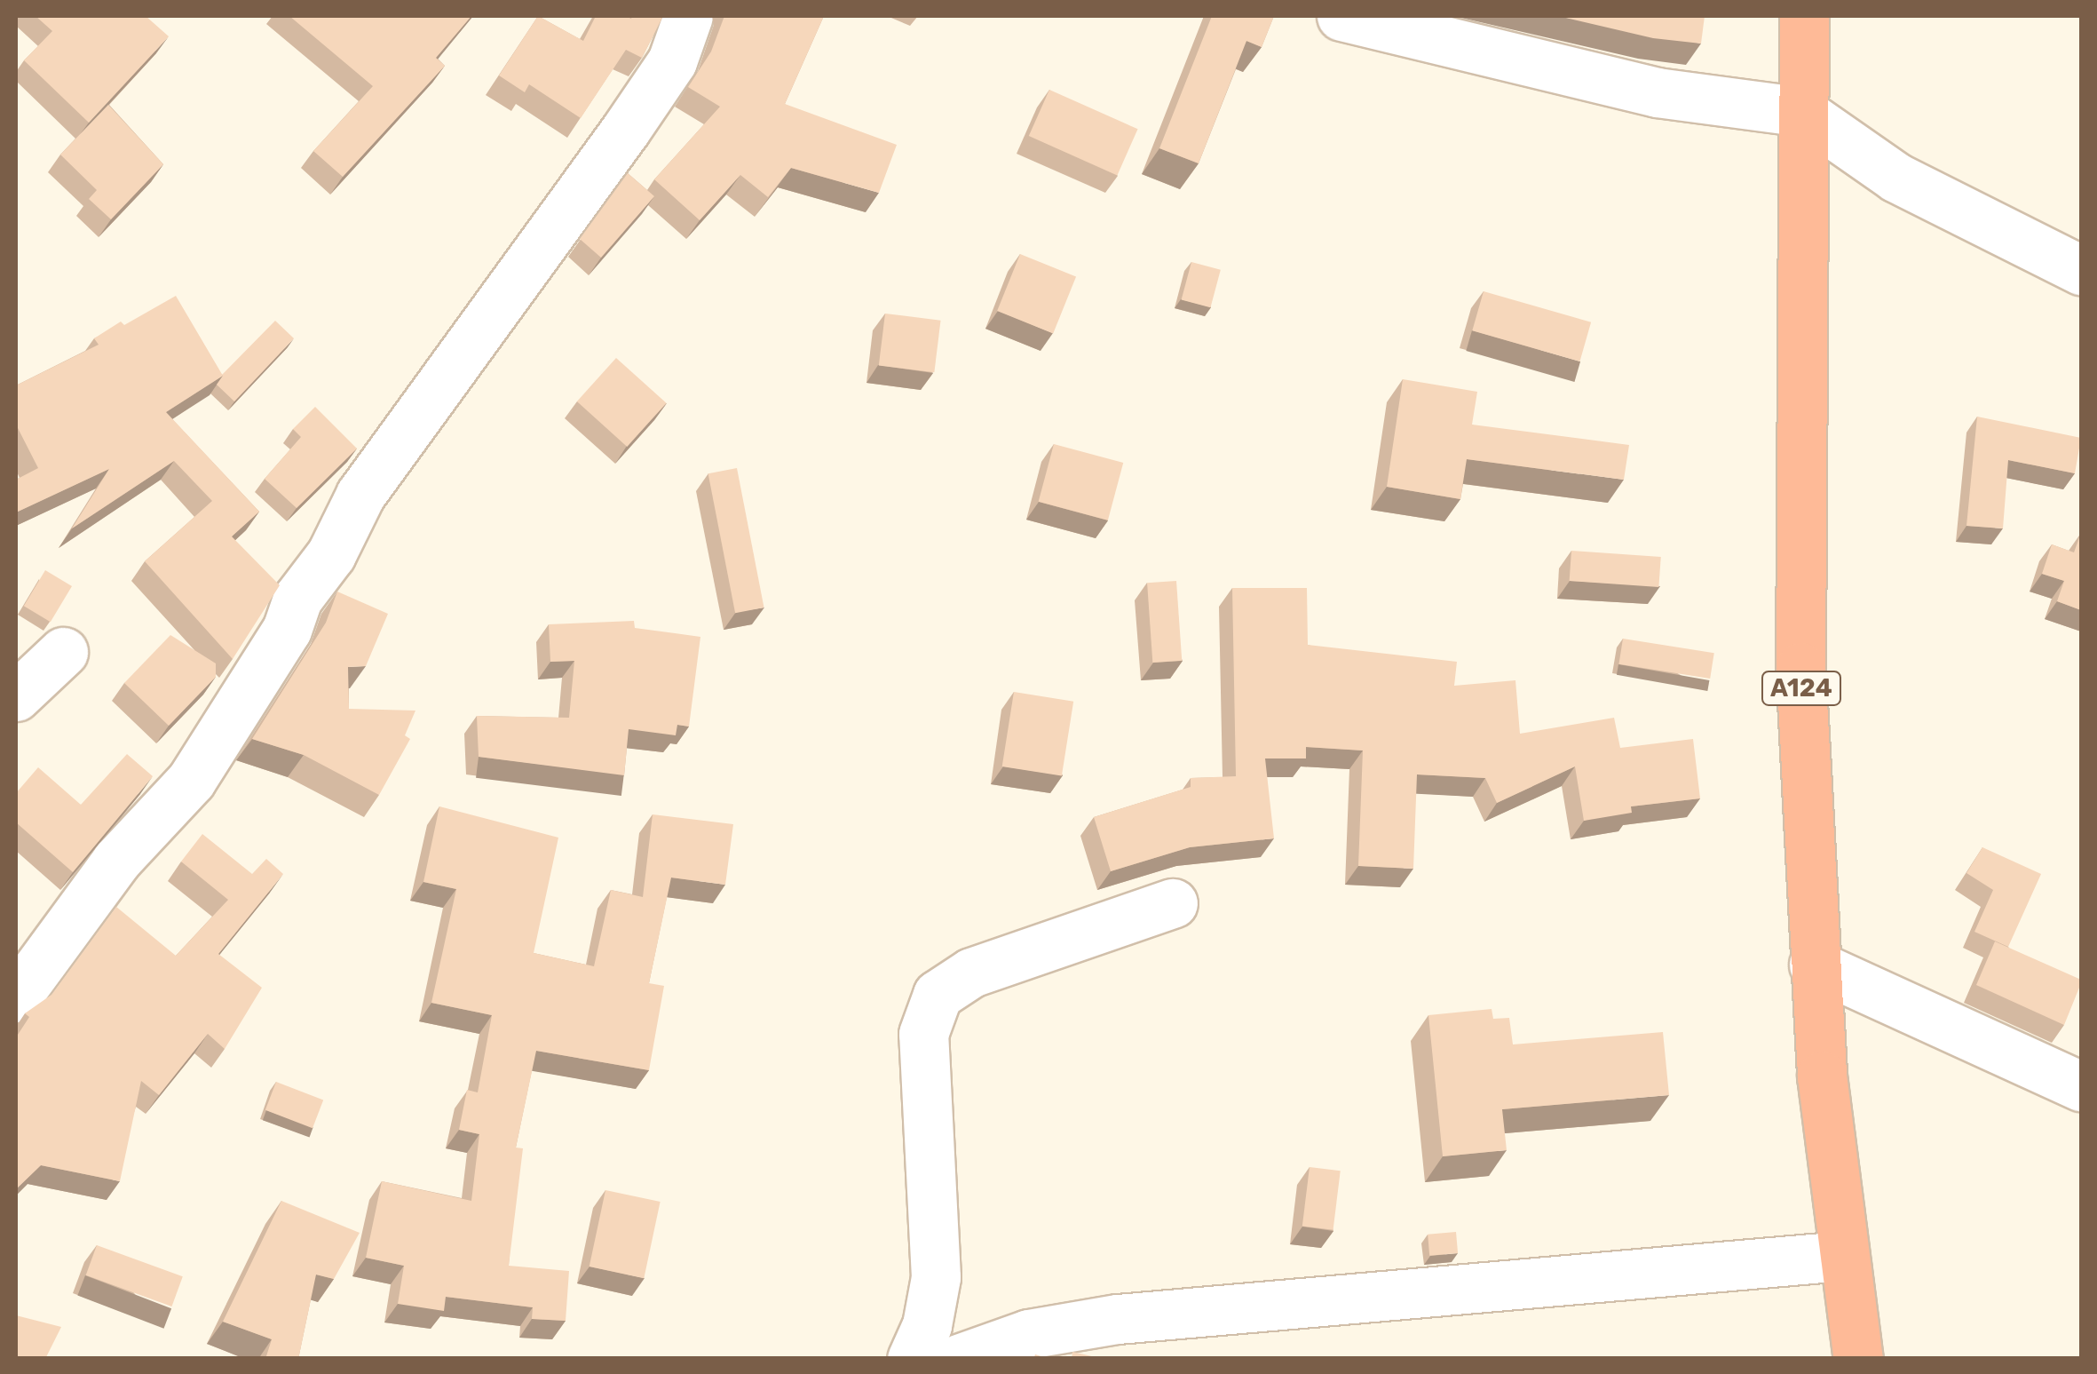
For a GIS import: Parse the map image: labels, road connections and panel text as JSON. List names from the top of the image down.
{
  "streets": {
    "highway": ["A124"]
  }
}
